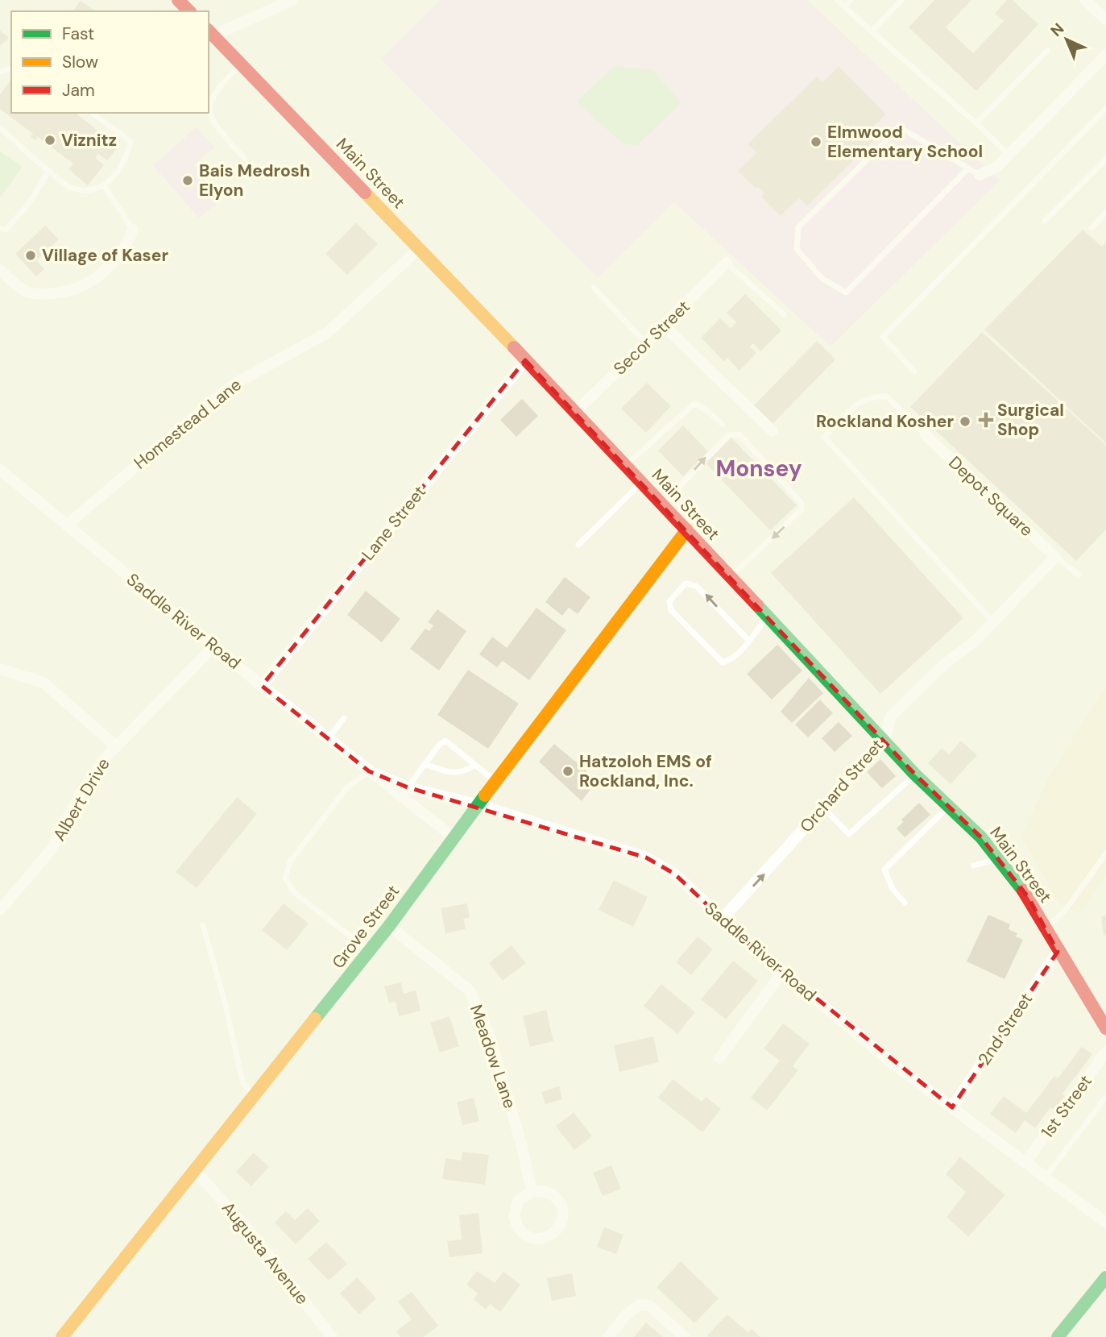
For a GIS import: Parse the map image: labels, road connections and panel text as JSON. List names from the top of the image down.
{
  "streets": {
    "main road": ["Main Street", "Grove Street"],
    "street": [
      "Secor Street",
      "Homestead Lane",
      "Depot Square",
      "Lane Street",
      "Saddle River Road",
      "Orchard Street",
      "Albert Drive",
      "2nd Street",
      "Meadow Lane",
      "1st Street",
      "Augusta Avenue"
    ]
  },
  "crossings": [
    ["Main Street", "Secor Street"],
    ["Main Street", "Homestead Lane"],
    ["Main Street", "Lane Street"],
    ["Main Street", "Orchard Street"],
    ["Main Street", "Grove Street"],
    ["Main Street", "2nd Street"],
    ["Homestead Lane", "Saddle River Road"],
    ["Depot Square", "Orchard Street"],
    ["Lane Street", "Saddle River Road"],
    ["Saddle River Road", "Orchard Street"],
    ["Saddle River Road", "Albert Drive"],
    ["Saddle River Road", "Grove Street"],
    ["Saddle River Road", "2nd Street"],
    ["Saddle River Road", "1st Street"],
    ["Grove Street", "Meadow Lane"],
    ["Grove Street", "Augusta Avenue"]
  ],
  "districts": ["Monsey"],
  "places": {
    "other": [
      "Viznitz",
      "Elmwood Elementary School",
      "Bais Medrosh Elyon",
      "Village of Kaser",
      "Rockland Kosher",
      "Hatzoloh EMS of Rockland, Inc."
    ],
    "health": ["Surgical Shop"]
  },
  "legend": ["Fast", "Slow", "Jam"],
  "north": "top left"
}
